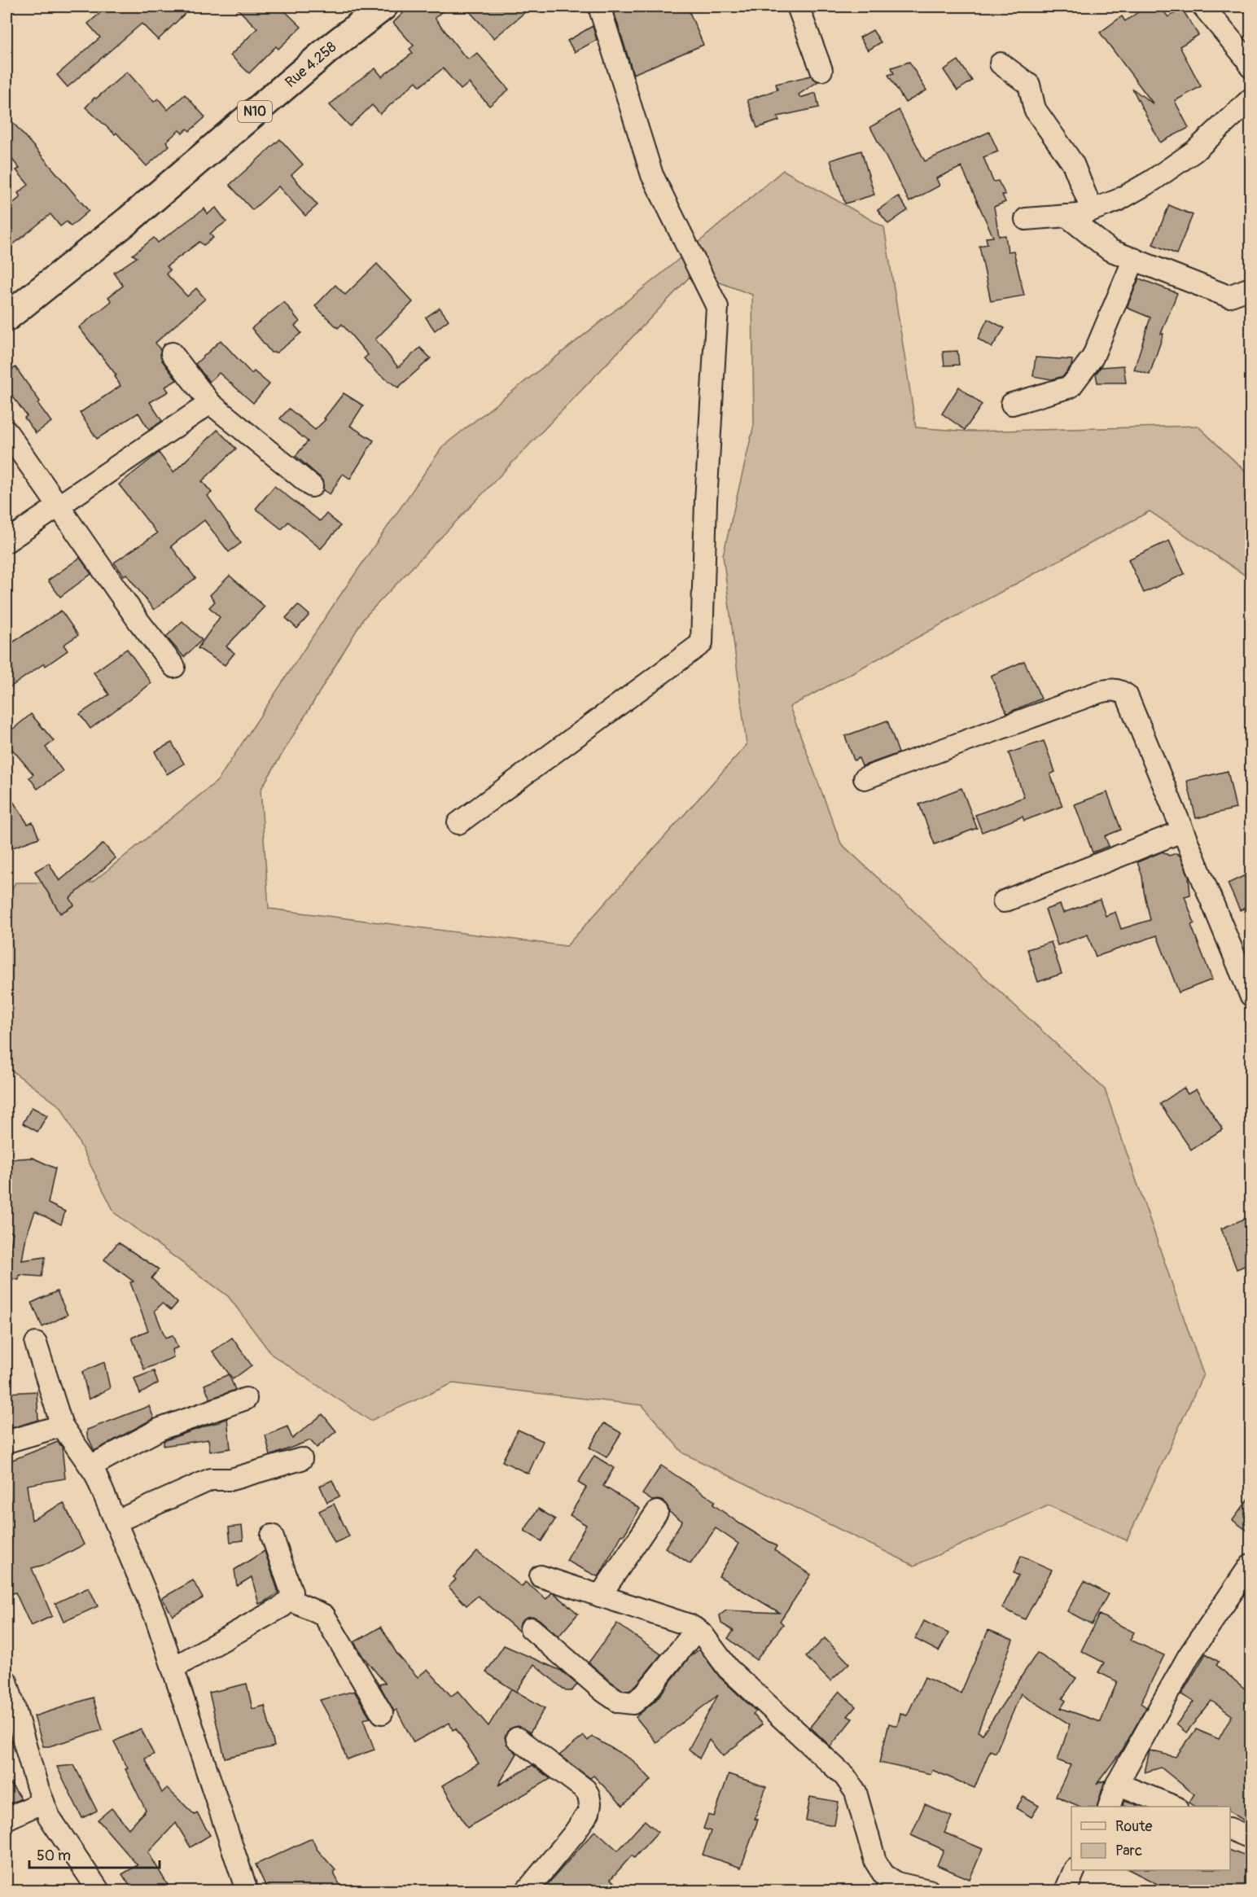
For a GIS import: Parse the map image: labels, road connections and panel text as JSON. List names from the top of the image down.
{
  "streets": {
    "highway": ["Rue 4.258", "N10"]
  },
  "legend": ["Route", "Parc"],
  "scale_bar": "50 m"
}
